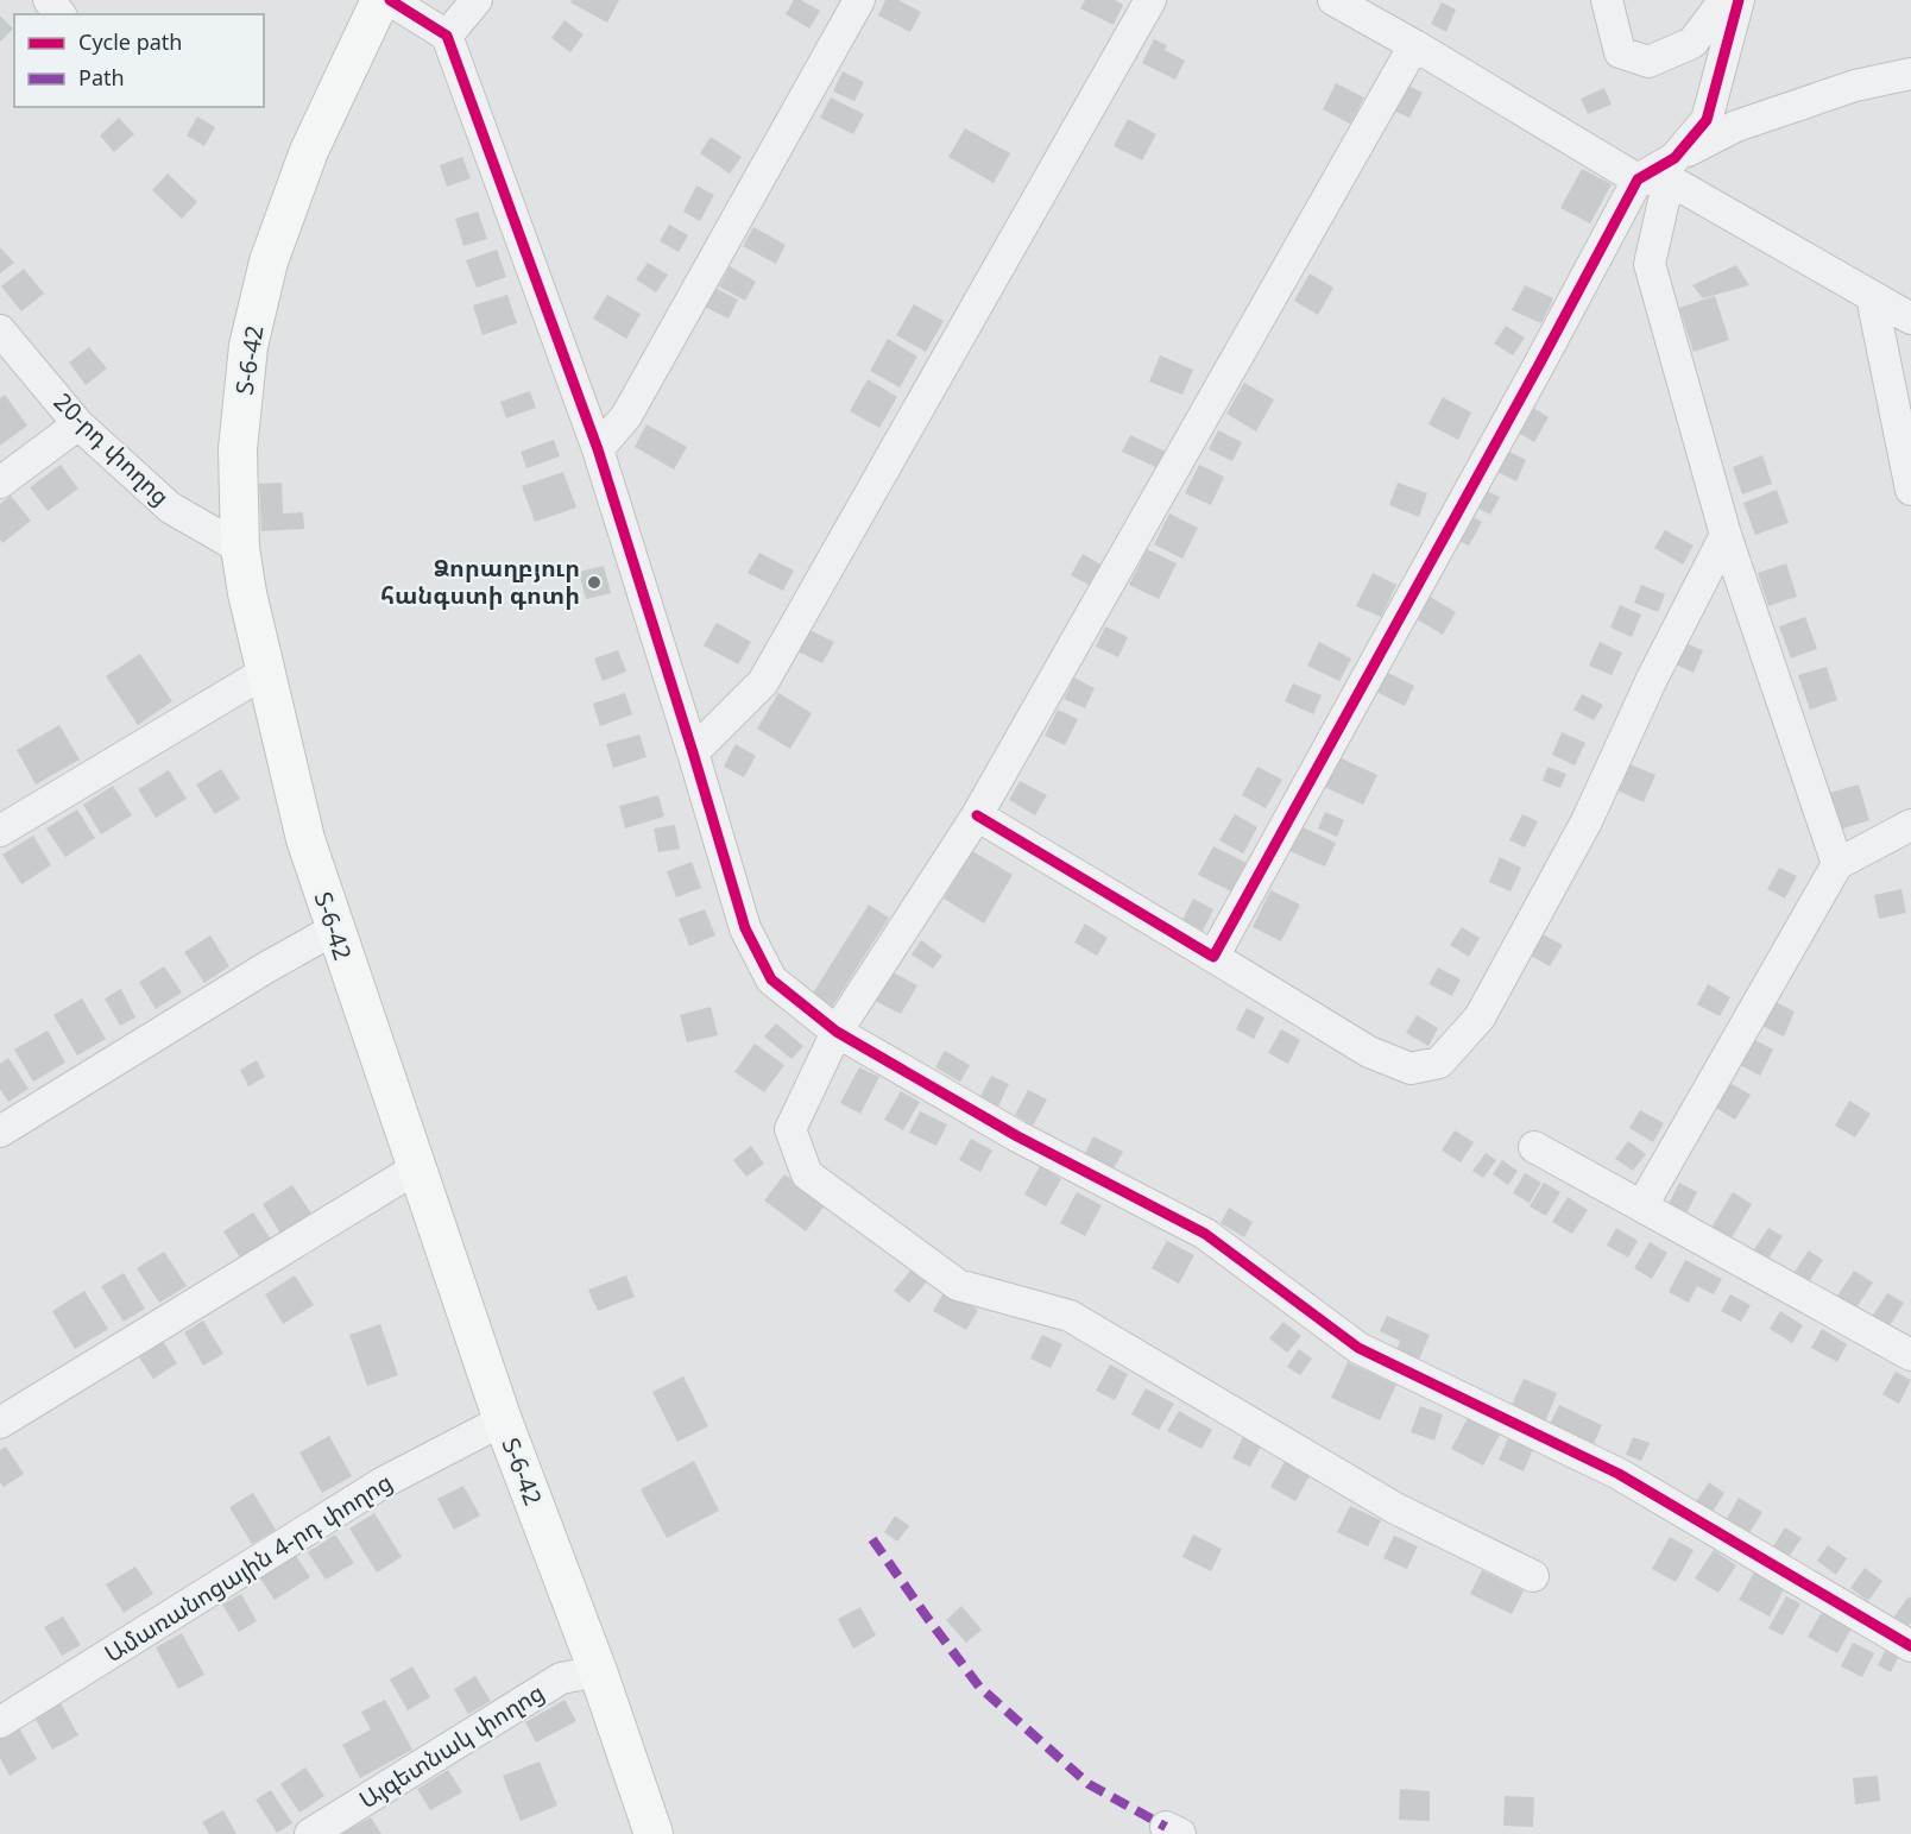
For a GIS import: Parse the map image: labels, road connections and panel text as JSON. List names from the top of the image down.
{
  "streets": {
    "main road": ["Տ-6-42"],
    "street": ["20-րդ փողոց", "Ամառանոցային 4-րդ փողոց", "Այգետնակ փողոց"]
  },
  "crossings": [
    ["Տ-6-42", "20-րդ փողոց"],
    ["Տ-6-42", "Ամառանոցային 4-րդ փողոց"],
    ["Տ-6-42", "Այգետնակ փողոց"]
  ],
  "places": ["Ձորաղբյուր հանգստի գոտի"],
  "legend": ["Cycle path", "Path"]
}
